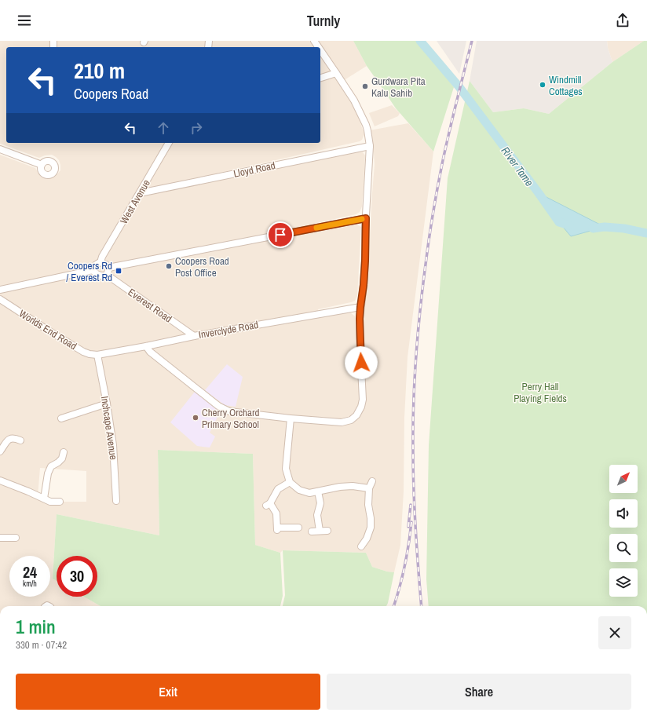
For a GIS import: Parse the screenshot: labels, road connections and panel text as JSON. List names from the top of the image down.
{
  "streets": {
    "street": [
      "Lloyd Road",
      "West Avenue",
      "Everest Road",
      "Worlds End Road",
      "Inverclyde Road",
      "Inchcape Avenue"
    ]
  },
  "crossings": [
    ["Lloyd Road", "West Avenue"],
    ["West Avenue", "Everest Road"],
    ["Everest Road", "Inverclyde Road"],
    ["Worlds End Road", "Inverclyde Road"],
    ["Worlds End Road", "Inchcape Avenue"],
    ["Inverclyde Road", "Inchcape Avenue"]
  ],
  "water": ["River Tame"],
  "parks": ["Perry Hall Playing Fields"],
  "places": {
    "other": [
      "Windmill Cottages",
      "Gurdwara Pita Kalu Sahib",
      "Coopers Road Post Office",
      "Cherry Orchard Primary School"
    ],
    "transit": ["Coopers Rd / Everest Rd"]
  },
  "north": "top right",
  "page": {
    "header": "Turnly",
    "turn": ["210 m", "Coopers Road"],
    "speed": "24 km/h",
    "limit": "30",
    "heading": ["1 min", "330 m · 07:42"],
    "buttons": ["Exit", "Share"]
  }
}
